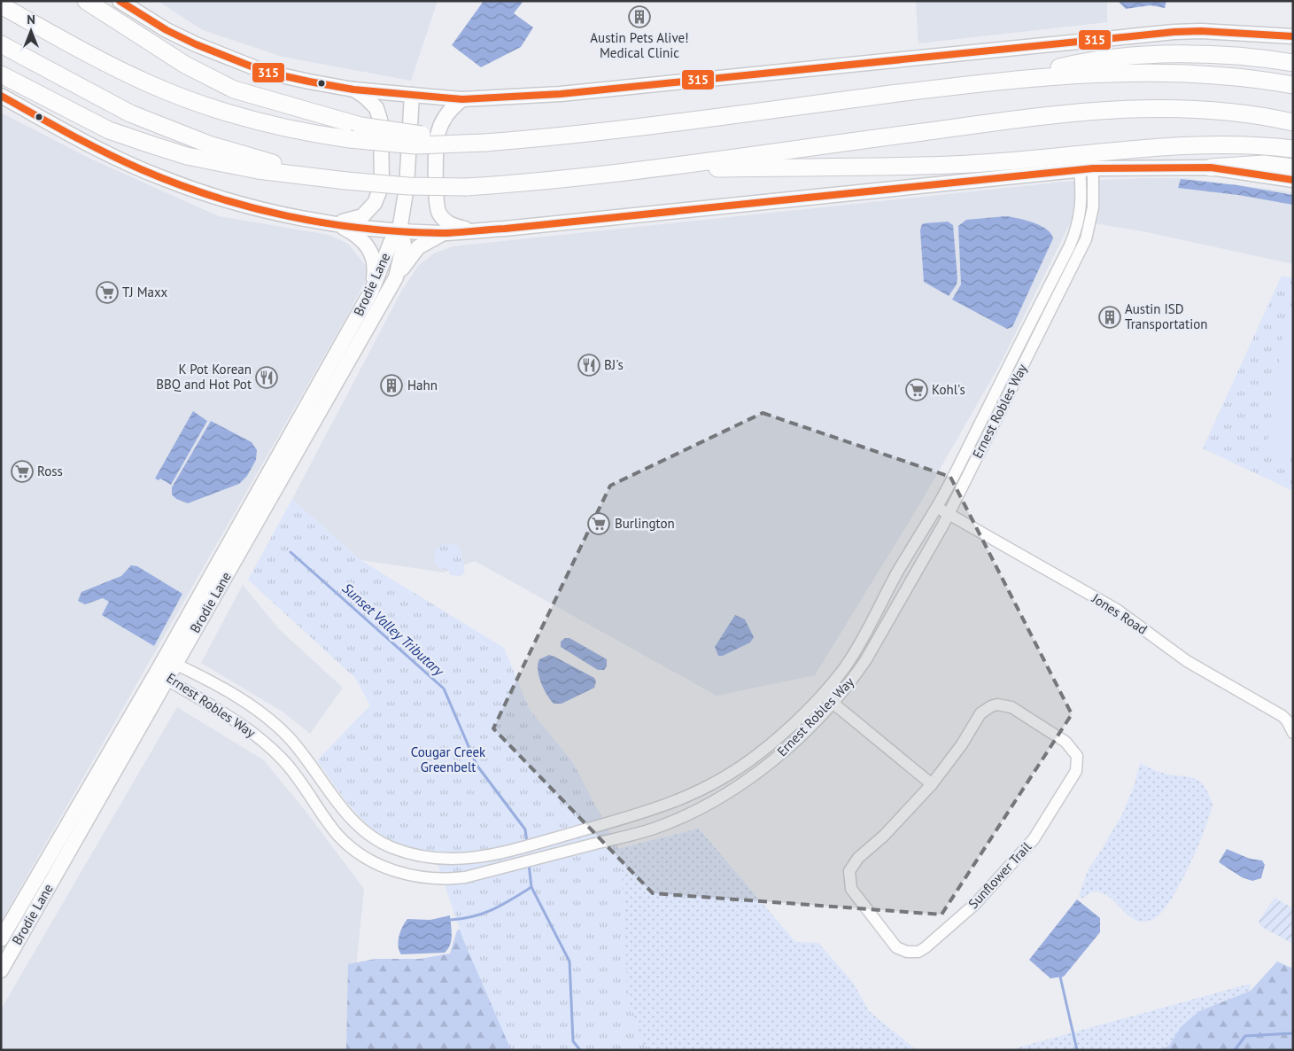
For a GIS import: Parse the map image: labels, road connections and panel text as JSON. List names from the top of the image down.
{
  "streets": {
    "main road": ["Brodie Lane"],
    "street": ["Ernest Robles Way", "Jones Road", "Sunflower Trail"]
  },
  "crossings": [
    ["Brodie Lane", "Ernest Robles Way"],
    ["Ernest Robles Way", "Jones Road"]
  ],
  "water": ["Sunset Valley Tributary"],
  "parks": ["Cougar Creek Greenbelt"],
  "places": {
    "building": ["Austin Pets Alive! Medical Clinic", "Austin ISD Transportation", "Hahn"],
    "supermarket": [
      "TJ Maxx",
      "Kohl's",
      "Ross",
      "Burlington"
    ],
    "restaurant": ["BJ's", "K Pot Korean BBQ and Hot Pot"]
  },
  "lines": ["transit line 315"],
  "north": "top"
}
